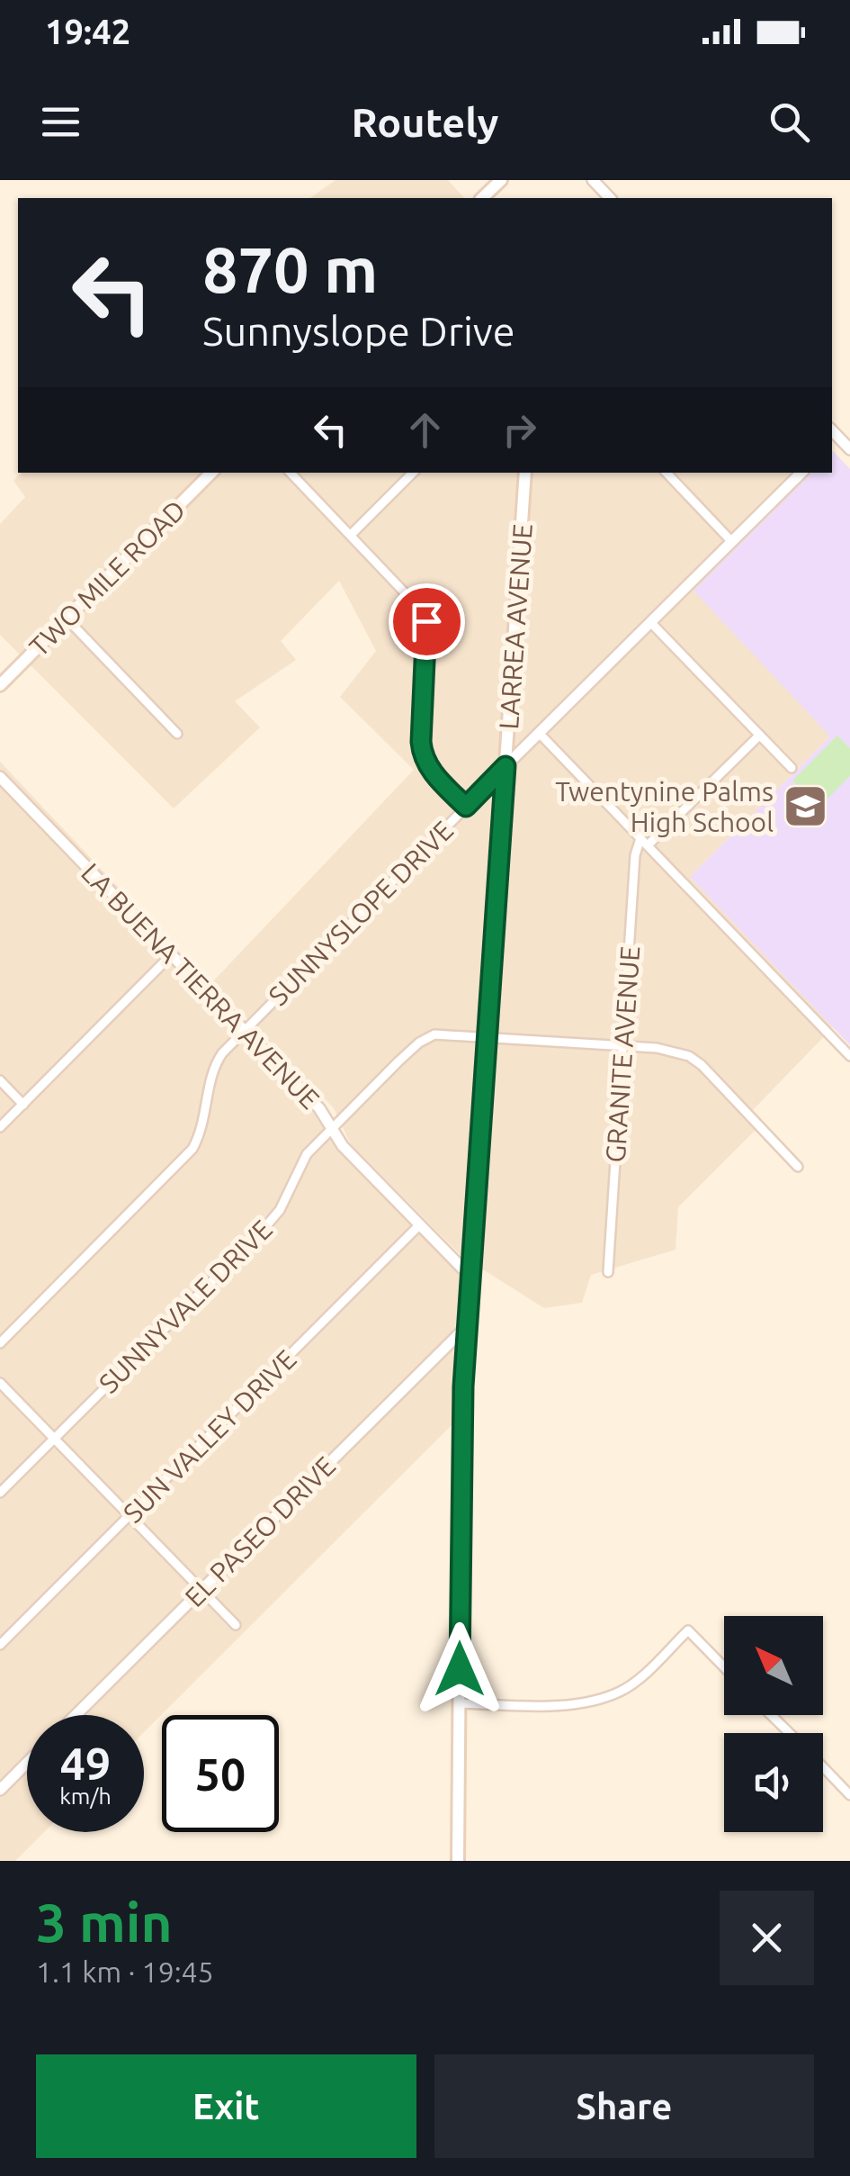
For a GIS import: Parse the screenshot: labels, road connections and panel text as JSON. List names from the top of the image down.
{
  "streets": {
    "main road": ["TWO MILE ROAD", "LARREA AVENUE"],
    "street": [
      "SUNNYSLOPE DRIVE",
      "LA BUENA TIERRA AVENUE",
      "GRANITE AVENUE",
      "SUNNYVALE DRIVE",
      "SUN VALLEY DRIVE",
      "EL PASEO DRIVE"
    ]
  },
  "crossings": [
    ["LARREA AVENUE", "SUNNYSLOPE DRIVE"],
    ["LARREA AVENUE", "LA BUENA TIERRA AVENUE"],
    ["LARREA AVENUE", "SUNNYVALE DRIVE"],
    ["LARREA AVENUE", "EL PASEO DRIVE"],
    ["SUNNYSLOPE DRIVE", "LA BUENA TIERRA AVENUE"],
    ["LA BUENA TIERRA AVENUE", "SUNNYVALE DRIVE"],
    ["LA BUENA TIERRA AVENUE", "SUN VALLEY DRIVE"],
    ["GRANITE AVENUE", "SUNNYVALE DRIVE"]
  ],
  "places": {
    "school or university": ["Twentynine Palms High School"]
  },
  "north": "top left",
  "page": {
    "status": "19:42",
    "header": "Routely",
    "turn": ["870 m", "Sunnyslope Drive"],
    "speed": "49 km/h",
    "limit": "50",
    "heading": ["3 min", "1.1 km · 19:45"],
    "buttons": ["Exit", "Share"]
  }
}
